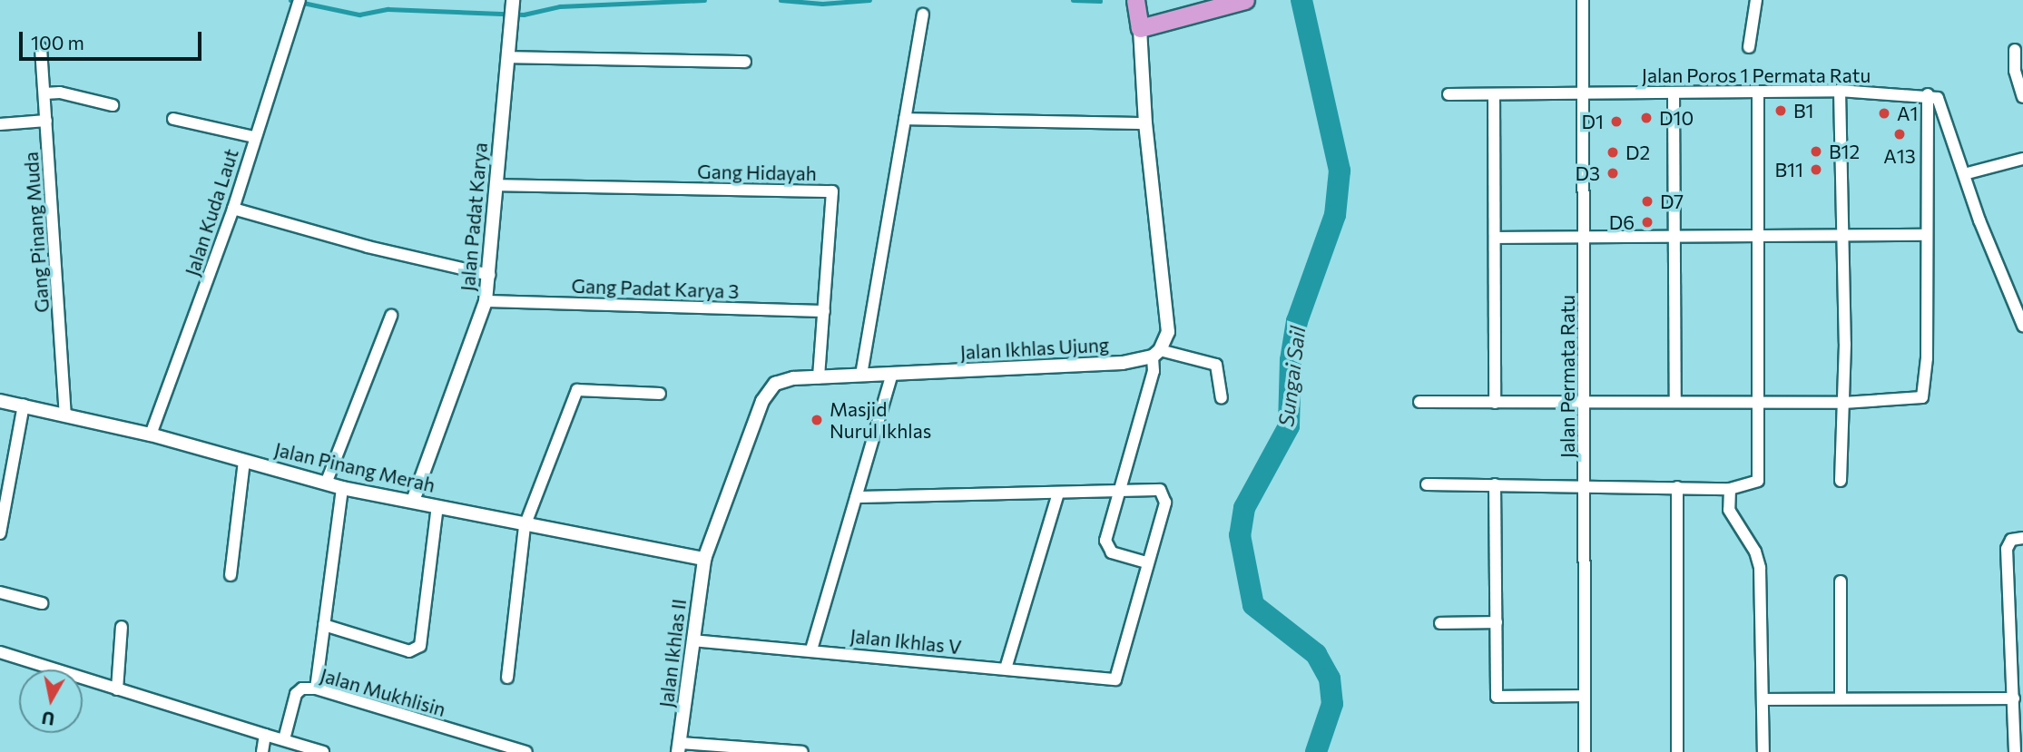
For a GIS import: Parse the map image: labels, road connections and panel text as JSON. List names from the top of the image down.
{
  "streets": {
    "street": [
      "Jalan Poros 1 Permata Ratu",
      "Gang Hidayah",
      "Jalan Kuda Laut",
      "Jalan Padat Karya",
      "Gang Pinang Muda",
      "Gang Padat Karya 3",
      "Jalan Ikhlas Ujung",
      "Jalan Permata Ratu",
      "Jalan Pinang Merah",
      "Jalan Ikhlas V",
      "Jalan Ikhlas II",
      "Jalan Mukhlisin"
    ]
  },
  "crossings": [
    ["Jalan Poros 1 Permata Ratu", "Jalan Permata Ratu"],
    ["Gang Hidayah", "Jalan Padat Karya"],
    ["Gang Hidayah", "Gang Padat Karya 3"],
    ["Gang Hidayah", "Jalan Ikhlas Ujung"],
    ["Jalan Kuda Laut", "Jalan Pinang Merah"],
    ["Jalan Padat Karya", "Gang Padat Karya 3"],
    ["Jalan Padat Karya", "Jalan Pinang Merah"],
    ["Gang Pinang Muda", "Jalan Pinang Merah"],
    ["Jalan Ikhlas Ujung", "Jalan Pinang Merah"],
    ["Jalan Ikhlas Ujung", "Jalan Ikhlas II"],
    ["Jalan Pinang Merah", "Jalan Ikhlas II"],
    ["Jalan Ikhlas V", "Jalan Ikhlas II"]
  ],
  "water": ["Sungai Sail"],
  "places": [
    "B1",
    "A1",
    "D10",
    "D1",
    "A13",
    "B12",
    "D2",
    "B11",
    "D3",
    "D7",
    "D6",
    "Masjid Nurul Ikhlas"
  ],
  "scale_bar": "100 m",
  "north": "bottom"
}
